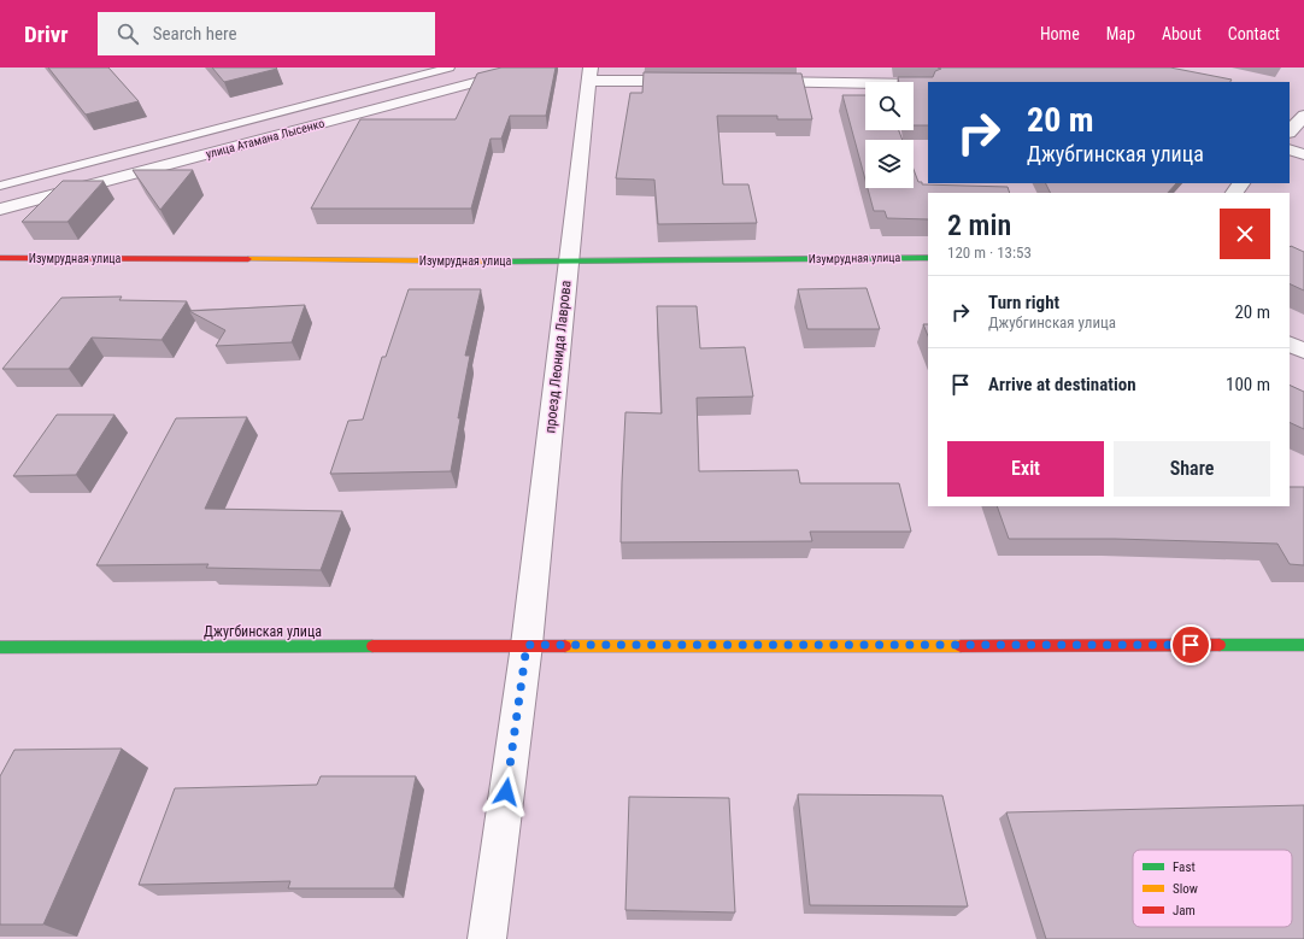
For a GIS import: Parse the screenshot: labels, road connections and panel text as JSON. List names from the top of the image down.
{
  "streets": {
    "street": [
      "улица Атамана Лысенко",
      "Изумрудная улица",
      "проезд Леонида Лаврова",
      "Джугбинская улица"
    ]
  },
  "crossings": [
    ["Изумрудная улица", "проезд Леонида Лаврова"],
    ["проезд Леонида Лаврова", "Джугбинская улица"]
  ],
  "legend": ["Fast", "Slow", "Jam"],
  "page": {
    "header": "Drivr",
    "search": "Search here",
    "nav": [
      "Home",
      "Map",
      "About",
      "Contact"
    ],
    "turn": ["20 m", "Джубгинская улица"],
    "heading": ["2 min", "120 m · 13:53"],
    "list": [
      {
        "name": "Turn right",
        "note": "Джубгинская улица",
        "value": "20 m"
      },
      {
        "name": "Arrive at destination",
        "value": "100 m"
      }
    ],
    "buttons": ["Exit", "Share"]
  }
}
